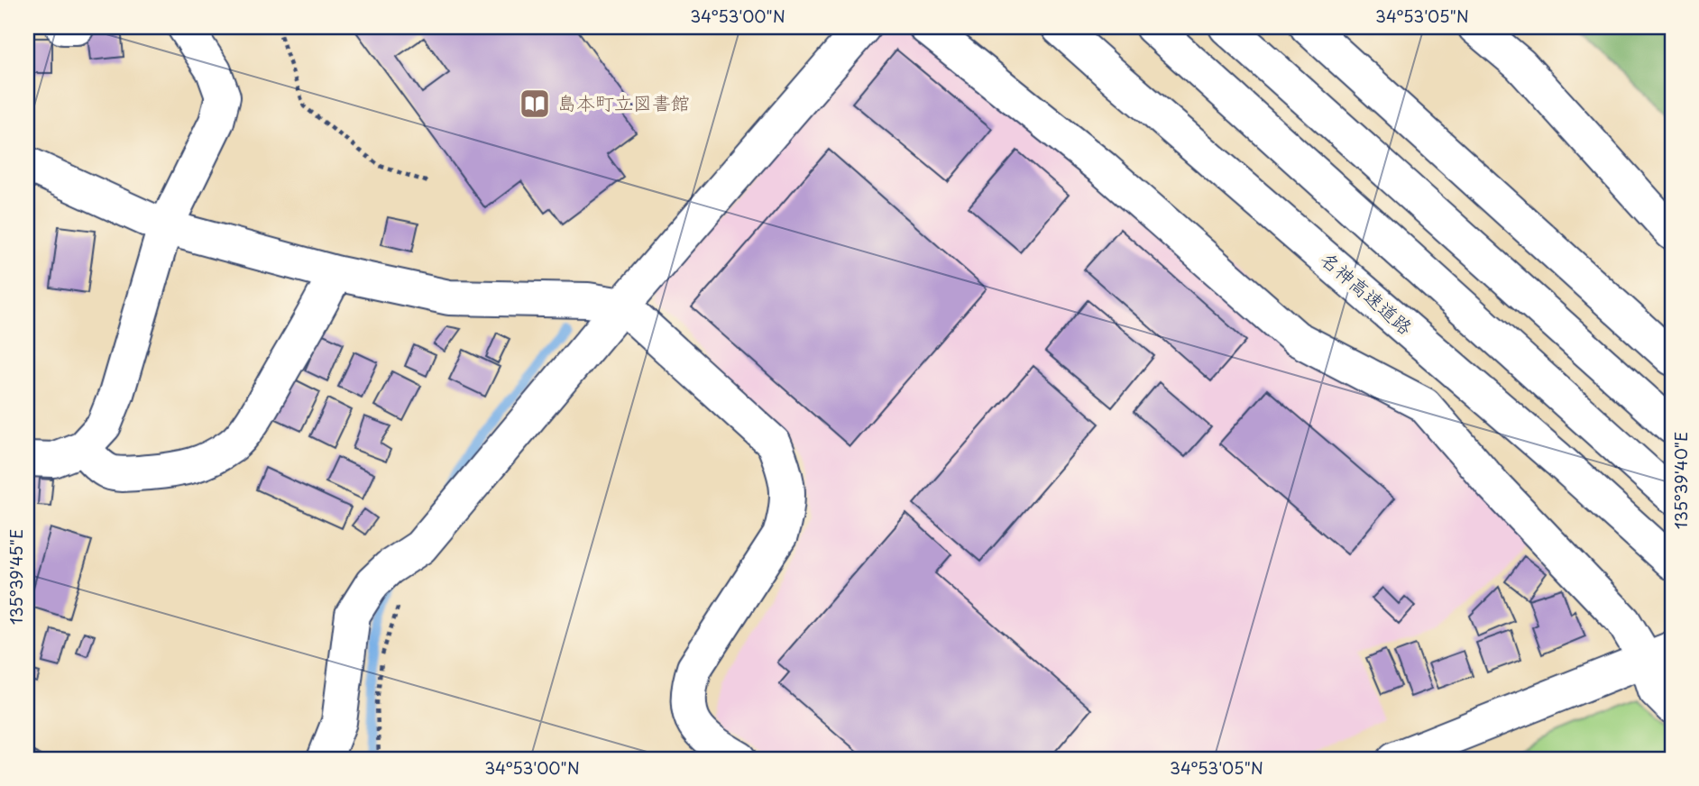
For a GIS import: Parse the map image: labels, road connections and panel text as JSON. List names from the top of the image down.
{
  "streets": {
    "main road": ["名神高速道路"]
  },
  "places": {
    "library": ["島本町立図書館"]
  },
  "coordinates": [
    "34°53'00\"N",
    "34°53'05\"N",
    "135°39'40\"E",
    "135°39'45\"E"
  ]
}
